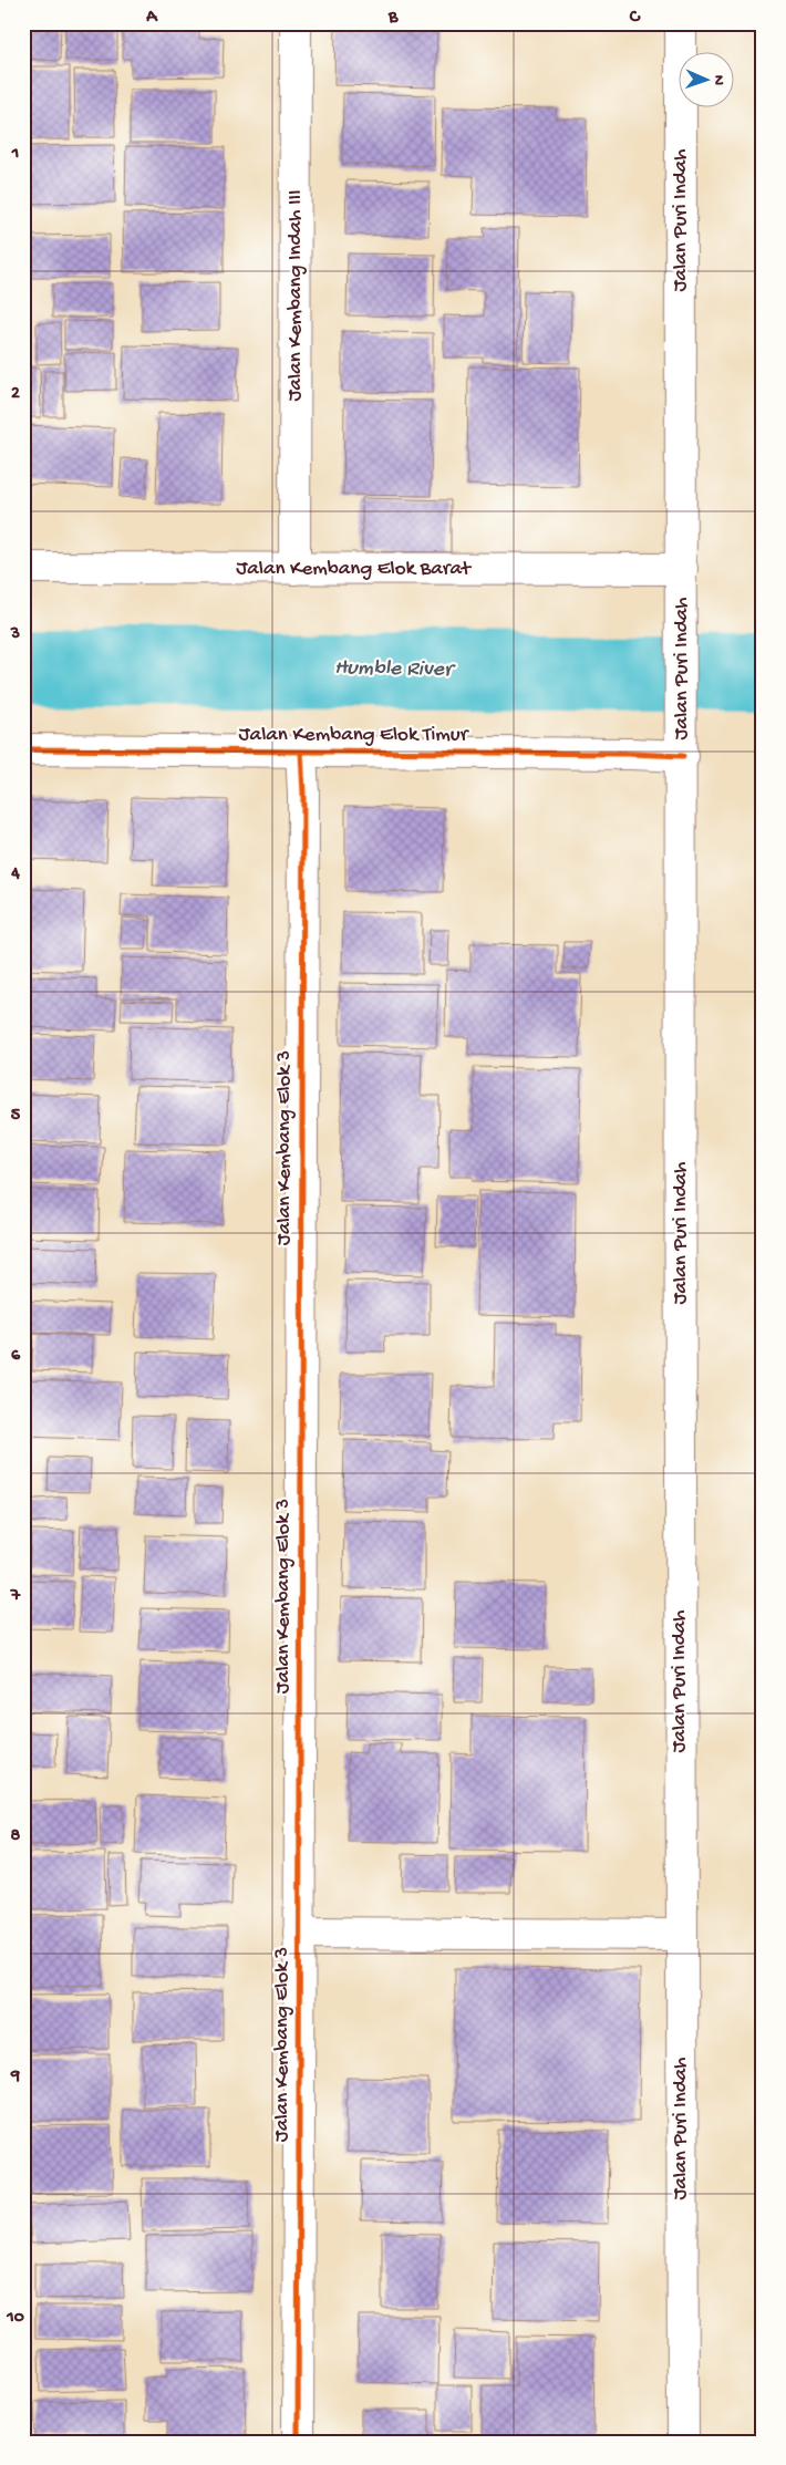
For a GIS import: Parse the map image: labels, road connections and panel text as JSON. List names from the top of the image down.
{
  "streets": {
    "street": [
      "Jalan Puri Indah",
      "Jalan Kembang Indah III",
      "Jalan Kembang Elok Barat",
      "Jalan Kembang Elok Timur",
      "Jalan Kembang Elok 3"
    ]
  },
  "crossings": [
    ["Jalan Puri Indah", "Jalan Kembang Elok Barat"],
    ["Jalan Puri Indah", "Jalan Kembang Elok Timur"],
    ["Jalan Kembang Indah III", "Jalan Kembang Elok Barat"],
    ["Jalan Kembang Elok Timur", "Jalan Kembang Elok 3"]
  ],
  "water": ["Humble River"],
  "north": "right",
  "grid": {
    "columns": ["A", "B", "C"],
    "rows": [
      "1",
      "2",
      "3",
      "4",
      "5",
      "6",
      "7",
      "8",
      "9",
      "10"
    ]
  }
}
